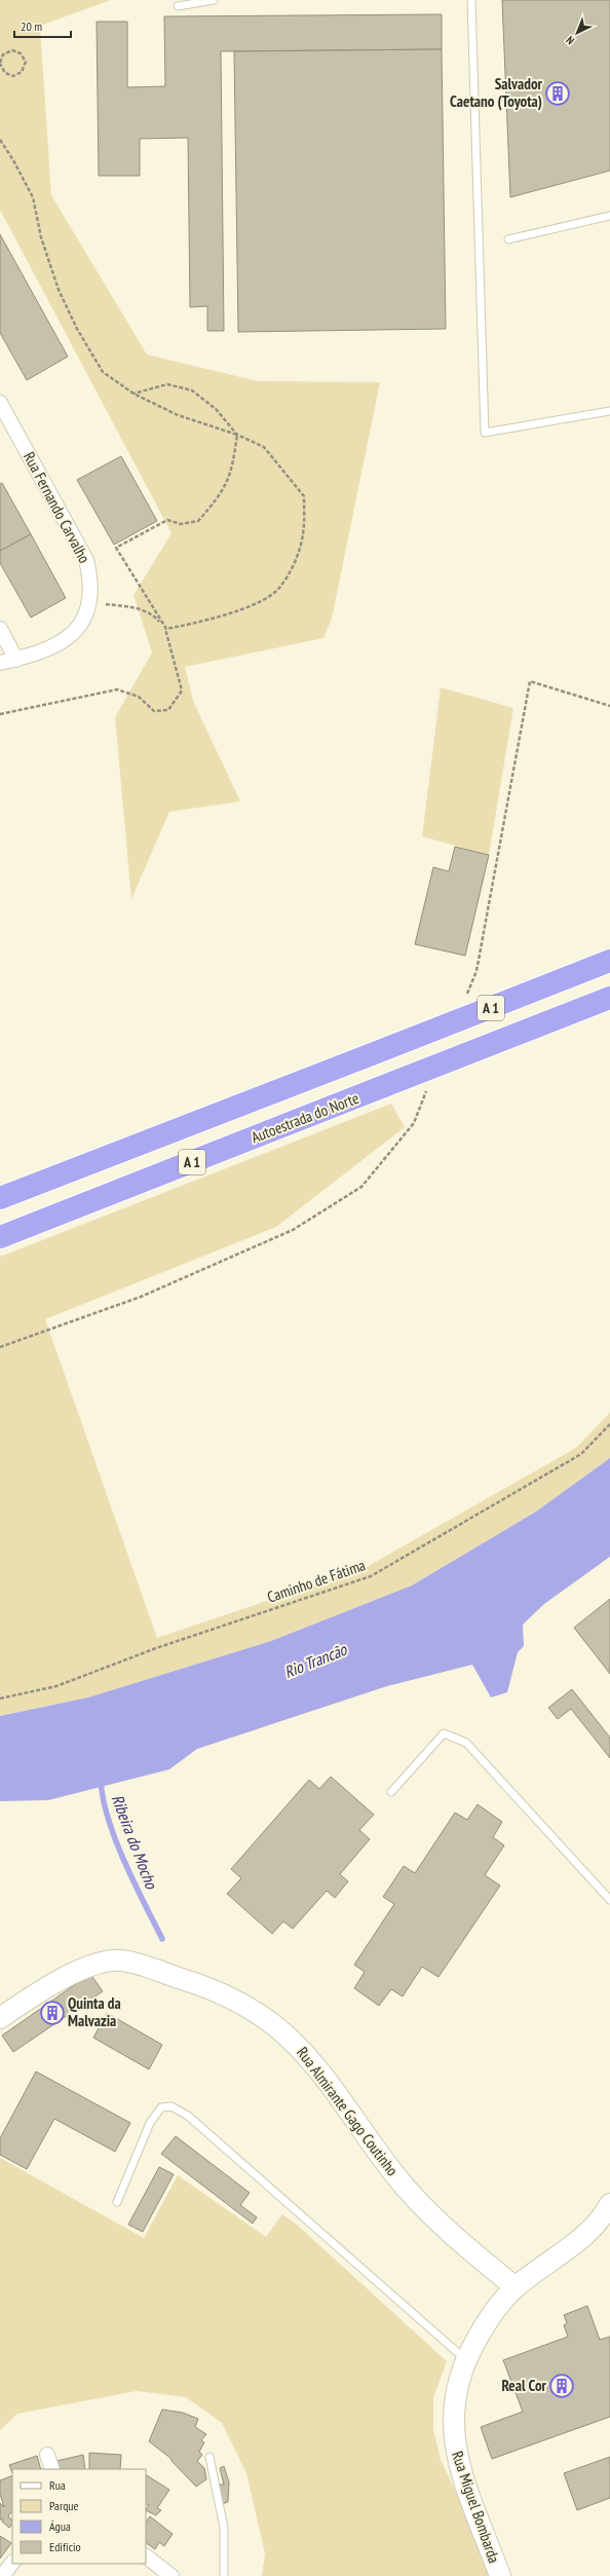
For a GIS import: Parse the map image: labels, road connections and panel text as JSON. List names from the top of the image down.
{
  "streets": {
    "highway": ["A 1", "Autoestrada do Norte"],
    "street": ["Rua Fernando Carvalho", "Rua Almirante Gago Coutinho", "Rua Miguel Bombarda"],
    "path": ["Caminho de Fátima"]
  },
  "crossings": [
    ["Rua Almirante Gago Coutinho", "Rua Miguel Bombarda"]
  ],
  "water": ["Rio Trancão", "Ribeira do Mocho"],
  "places": {
    "building": ["Salvador Caetano (Toyota)", "Quinta da Malvazia", "Real Cor"]
  },
  "legend": [
    "Rua",
    "Parque",
    "Água",
    "Edifício"
  ],
  "scale_bar": "20 m",
  "north": "bottom left"
}
